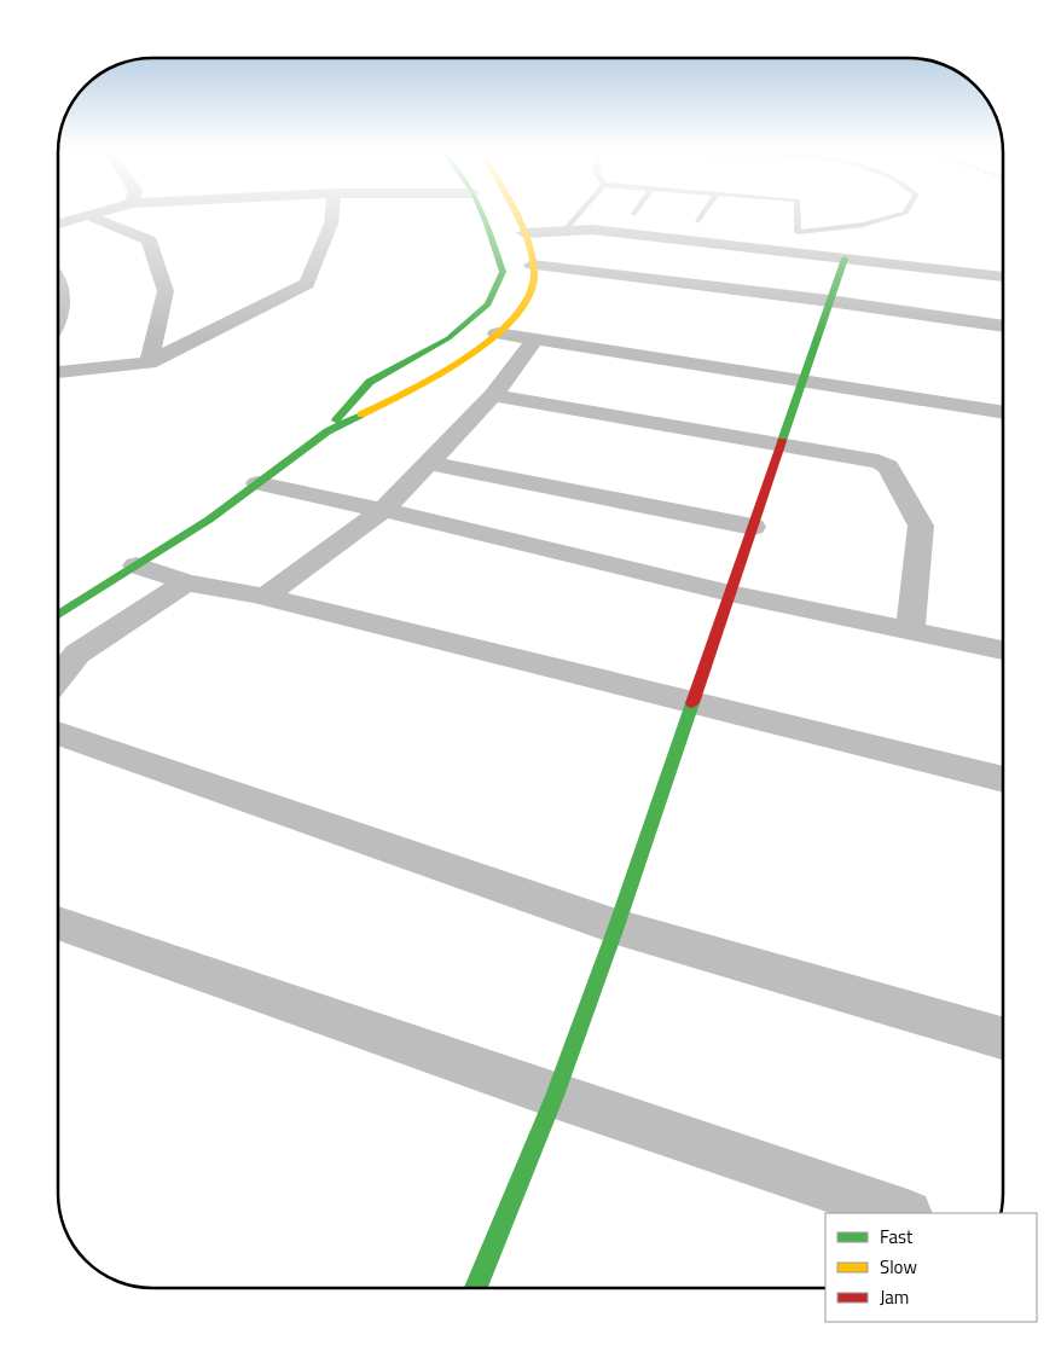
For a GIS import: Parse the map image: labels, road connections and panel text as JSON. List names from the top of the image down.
{
  "legend": ["Fast", "Slow", "Jam"]
}
